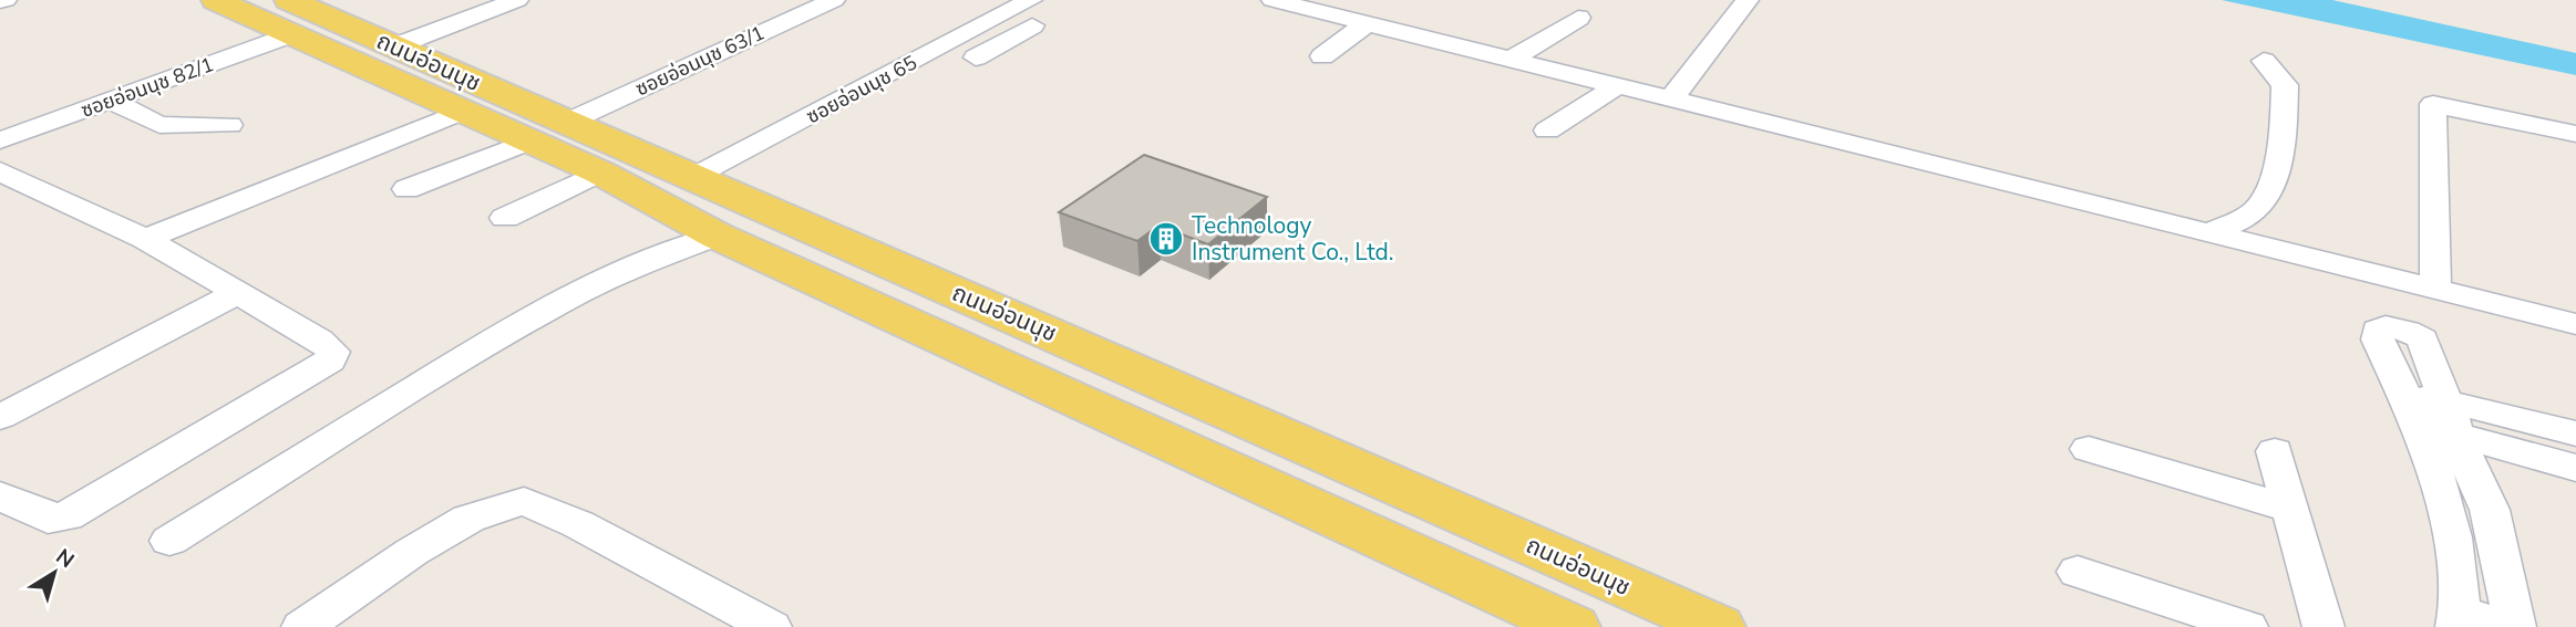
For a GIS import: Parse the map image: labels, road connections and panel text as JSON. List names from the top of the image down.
{
  "streets": {
    "main road": ["ถนนอ่อนนุช"],
    "street": ["ซอยอ่อนนุช 63/1", "ซอยอ่อนนุช 82/1", "ซอยอ่อนนุช 65"]
  },
  "crossings": [
    ["ซอยอ่อนนุช 63/1", "ถนนอ่อนนุช"],
    ["ถนนอ่อนนุช", "ซอยอ่อนนุช 82/1"],
    ["ถนนอ่อนนุช", "ซอยอ่อนนุช 65"]
  ],
  "places": {
    "building": ["Technology Instrument Co., Ltd."]
  },
  "north": "top right"
}
